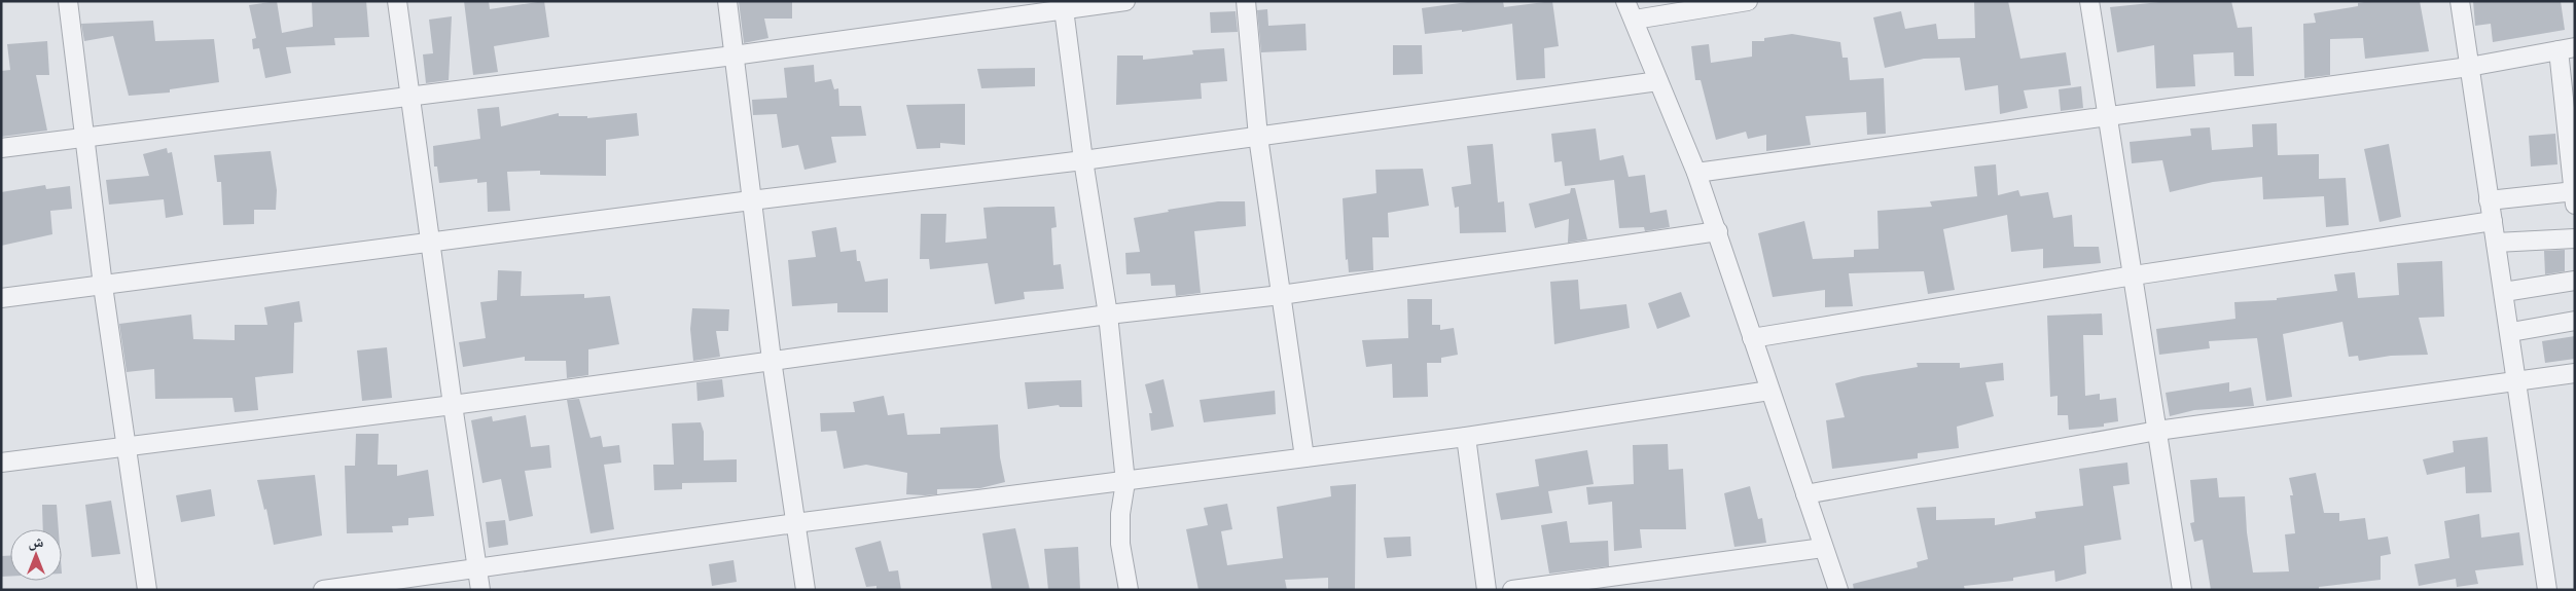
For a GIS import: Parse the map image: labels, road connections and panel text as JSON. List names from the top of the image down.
{
  "north": "top"
}
